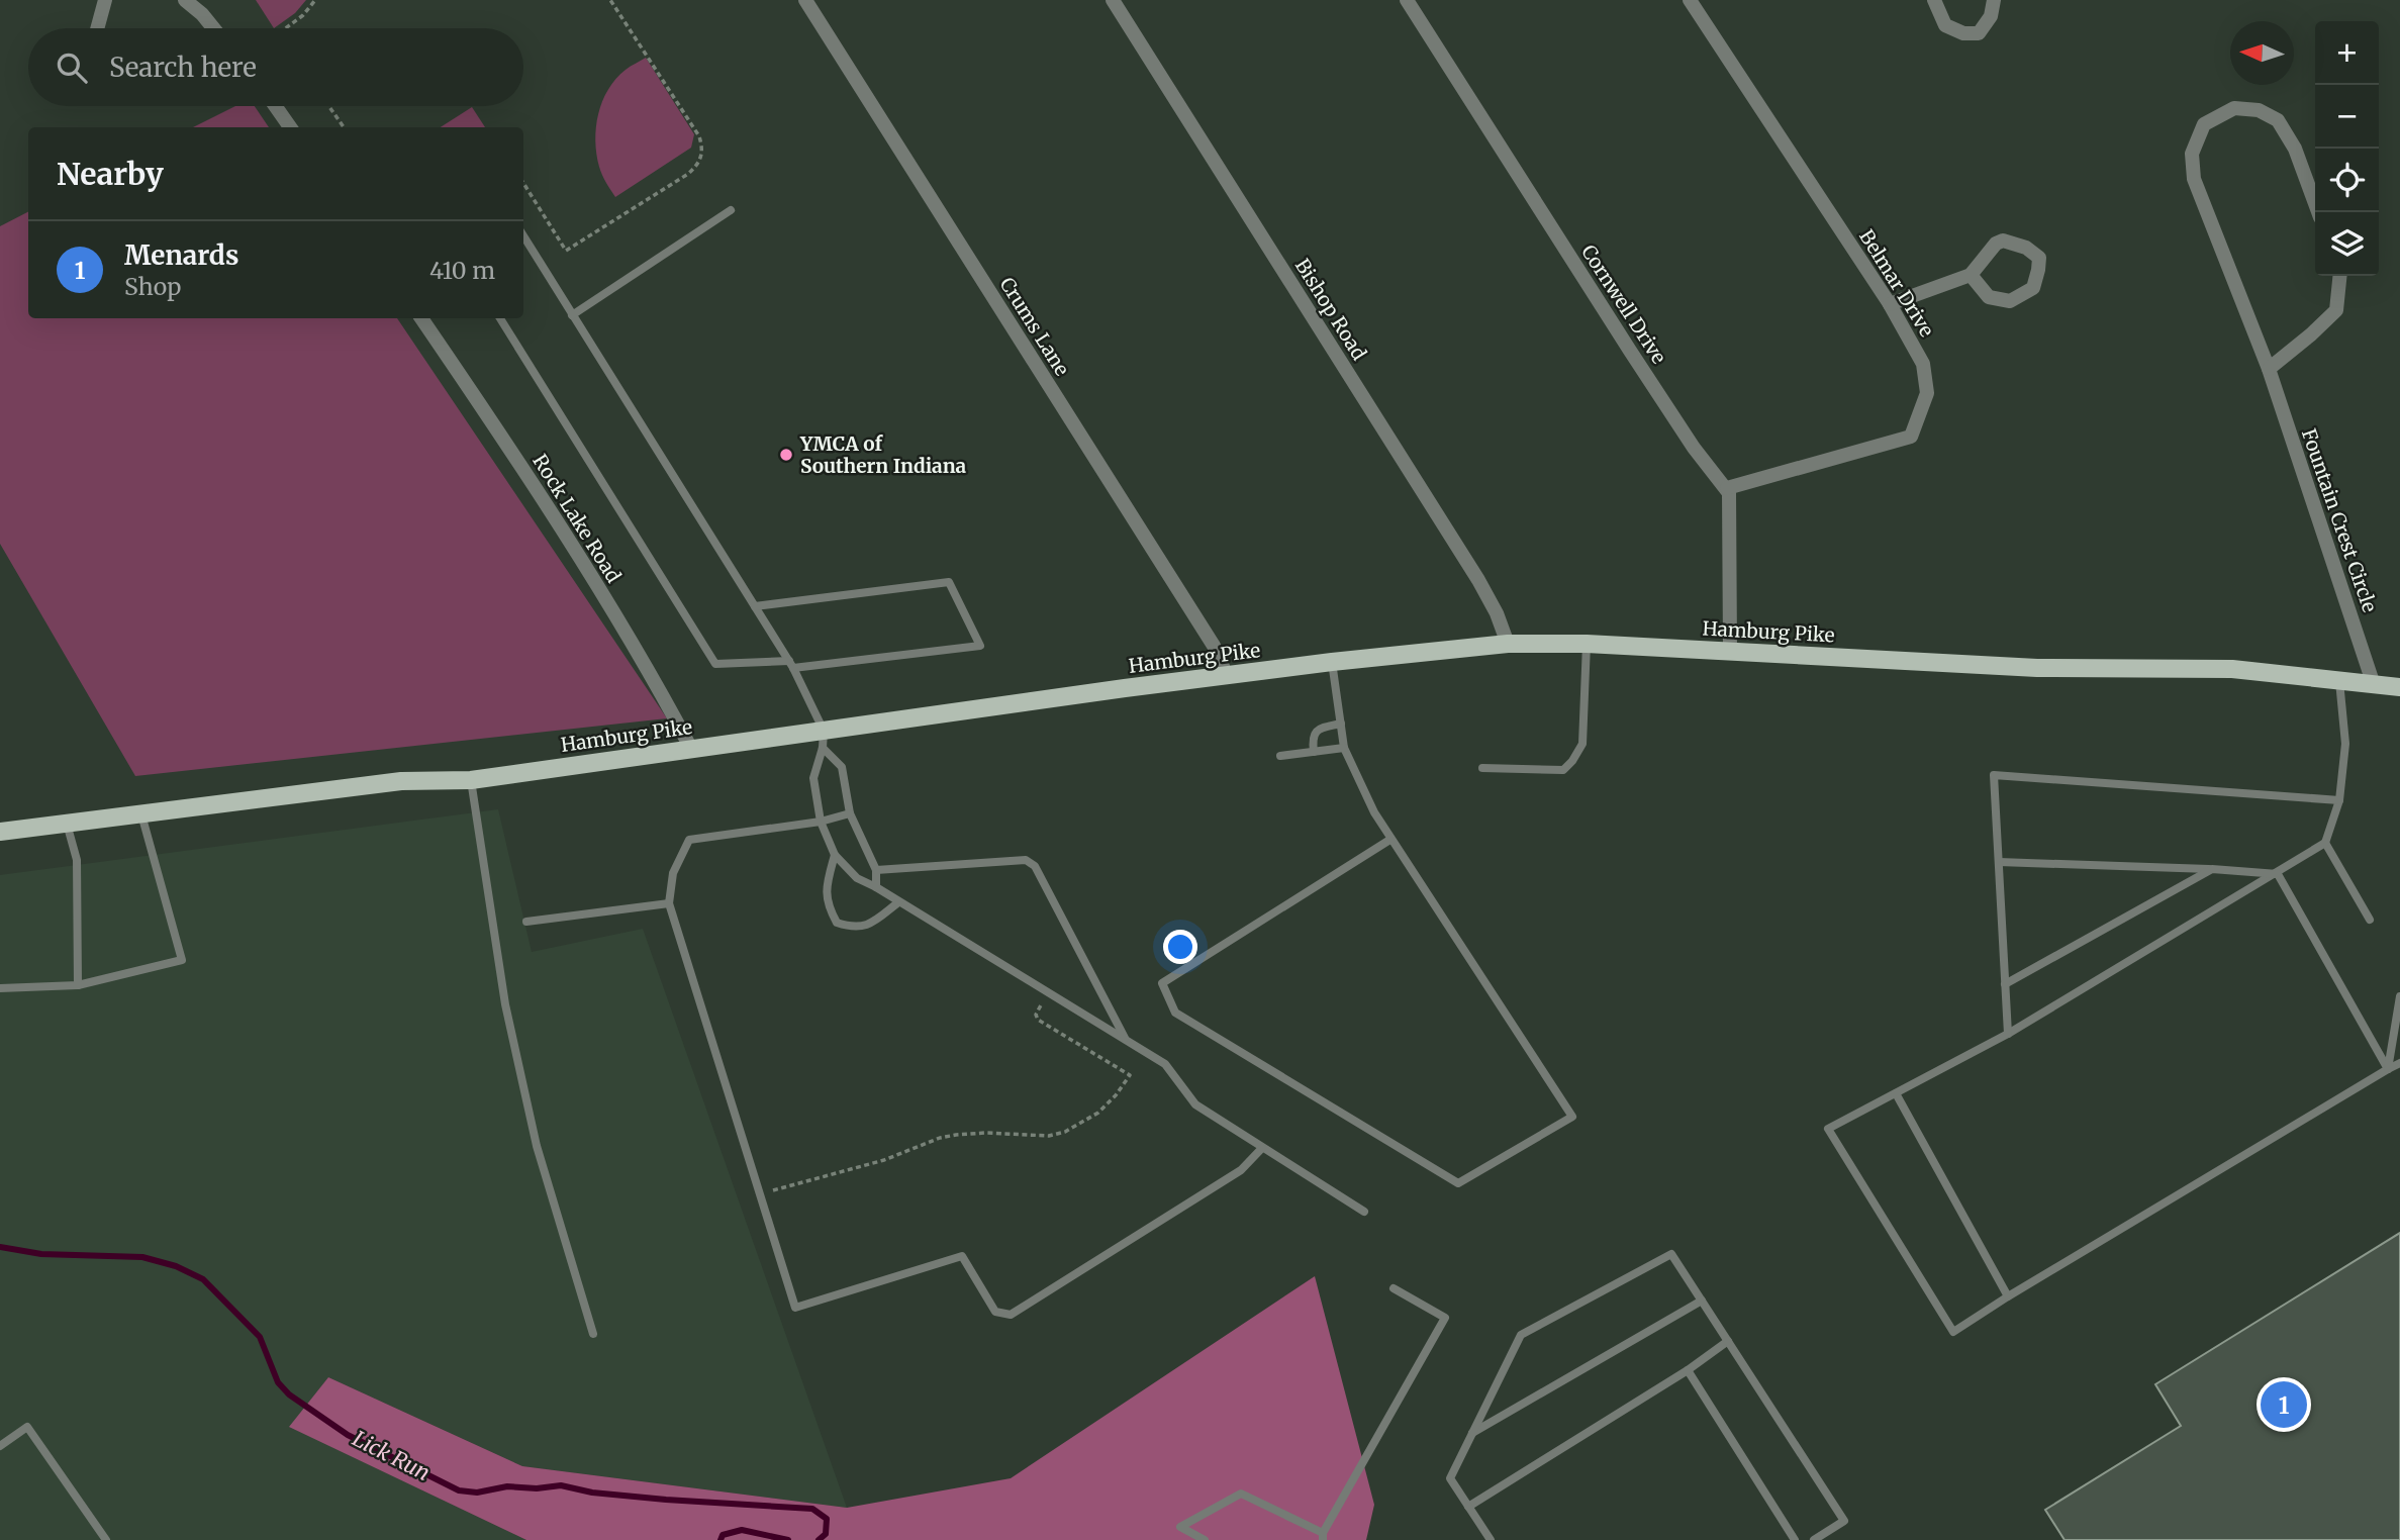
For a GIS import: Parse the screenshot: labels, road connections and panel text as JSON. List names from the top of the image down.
{
  "streets": {
    "main road": ["Hamburg Pike"],
    "street": [
      "Belmar Drive",
      "Cornwell Drive",
      "Bishop Road",
      "Crums Lane",
      "Rock Lake Road",
      "Fountain Crest Circle"
    ]
  },
  "crossings": [
    ["Belmar Drive", "Cornwell Drive"],
    ["Bishop Road", "Hamburg Pike"],
    ["Crums Lane", "Hamburg Pike"],
    ["Rock Lake Road", "Hamburg Pike"],
    ["Fountain Crest Circle", "Hamburg Pike"]
  ],
  "water": ["Lick Run"],
  "places": ["YMCA of Southern Indiana"],
  "north": "left",
  "page": {
    "map_buttons": ["+", "−"],
    "search": "Search here",
    "heading": "Nearby",
    "list": [
      {
        "mark": "1",
        "name": "Menards",
        "note": "Shop",
        "value": "410 m"
      }
    ],
    "pins": "1"
  }
}
